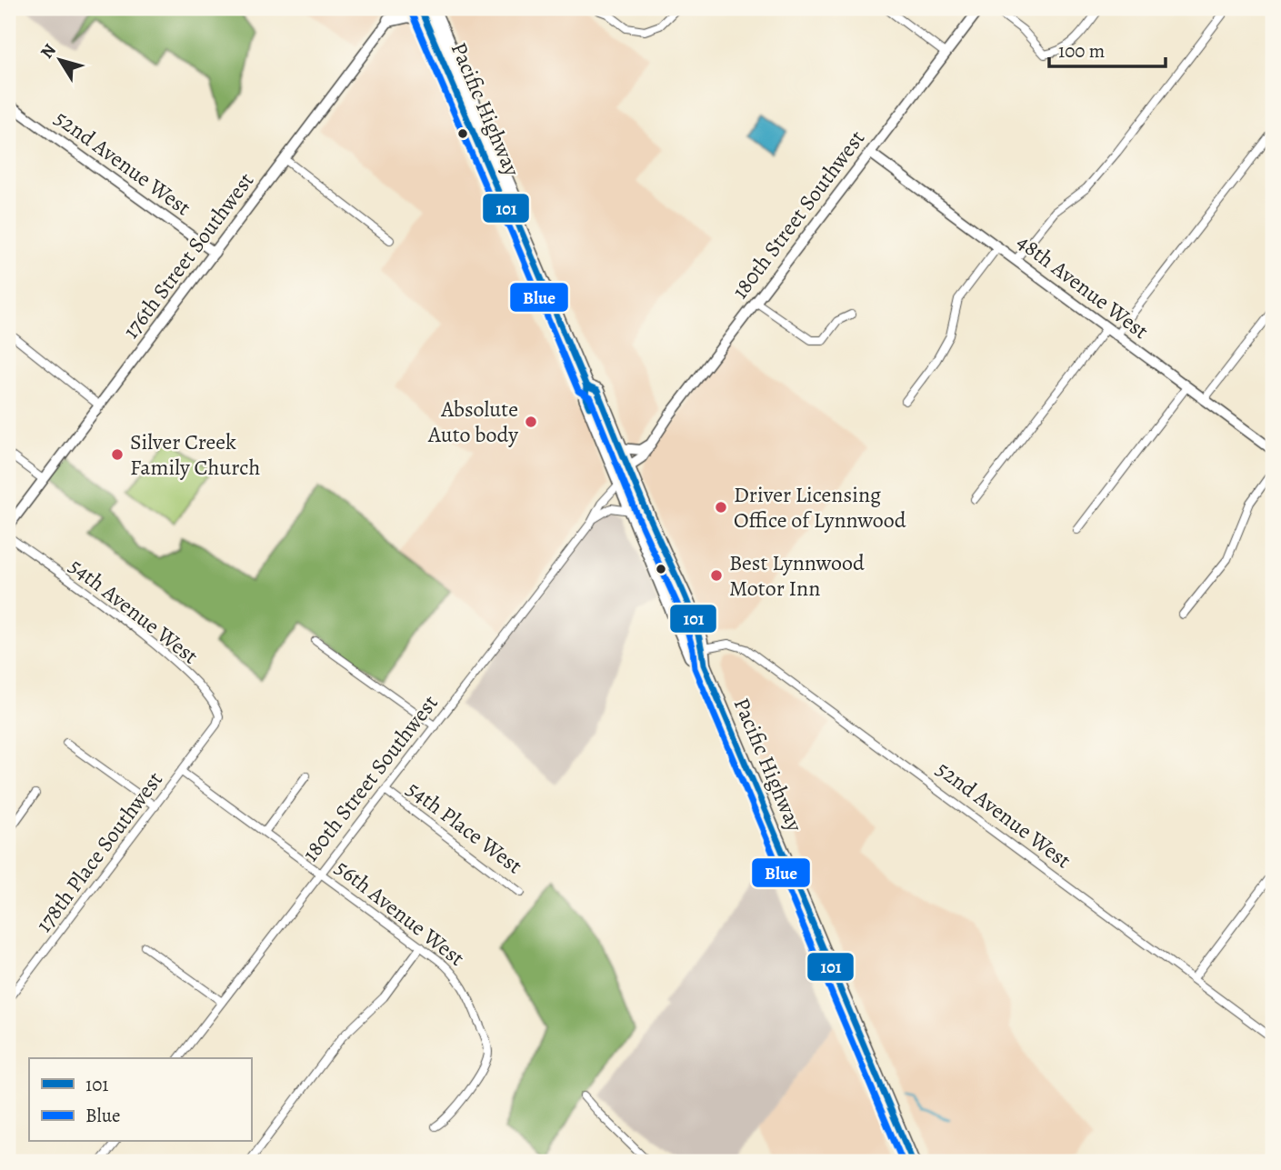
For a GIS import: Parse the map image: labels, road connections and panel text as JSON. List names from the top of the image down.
{
  "streets": {
    "highway": ["Pacific Highway"],
    "street": [
      "52nd Avenue West",
      "180th Street Southwest",
      "176th Street Southwest",
      "48th Avenue West",
      "54th Avenue West",
      "54th Place West",
      "178th Place Southwest",
      "56th Avenue West"
    ]
  },
  "crossings": [
    ["Pacific Highway", "52nd Avenue West"],
    ["Pacific Highway", "180th Street Southwest"],
    ["52nd Avenue West", "176th Street Southwest"],
    ["180th Street Southwest", "48th Avenue West"],
    ["180th Street Southwest", "54th Place West"],
    ["180th Street Southwest", "56th Avenue West"],
    ["54th Avenue West", "178th Place Southwest"],
    ["178th Place Southwest", "56th Avenue West"]
  ],
  "places": [
    "Absolute Auto body",
    "Silver Creek Family Church",
    "Driver Licensing Office of Lynnwood",
    "Best Lynnwood Motor Inn"
  ],
  "lines": ["transit line 101", "transit line Blue"],
  "legend": ["101", "Blue"],
  "scale_bar": "100 m",
  "north": "top left"
}
